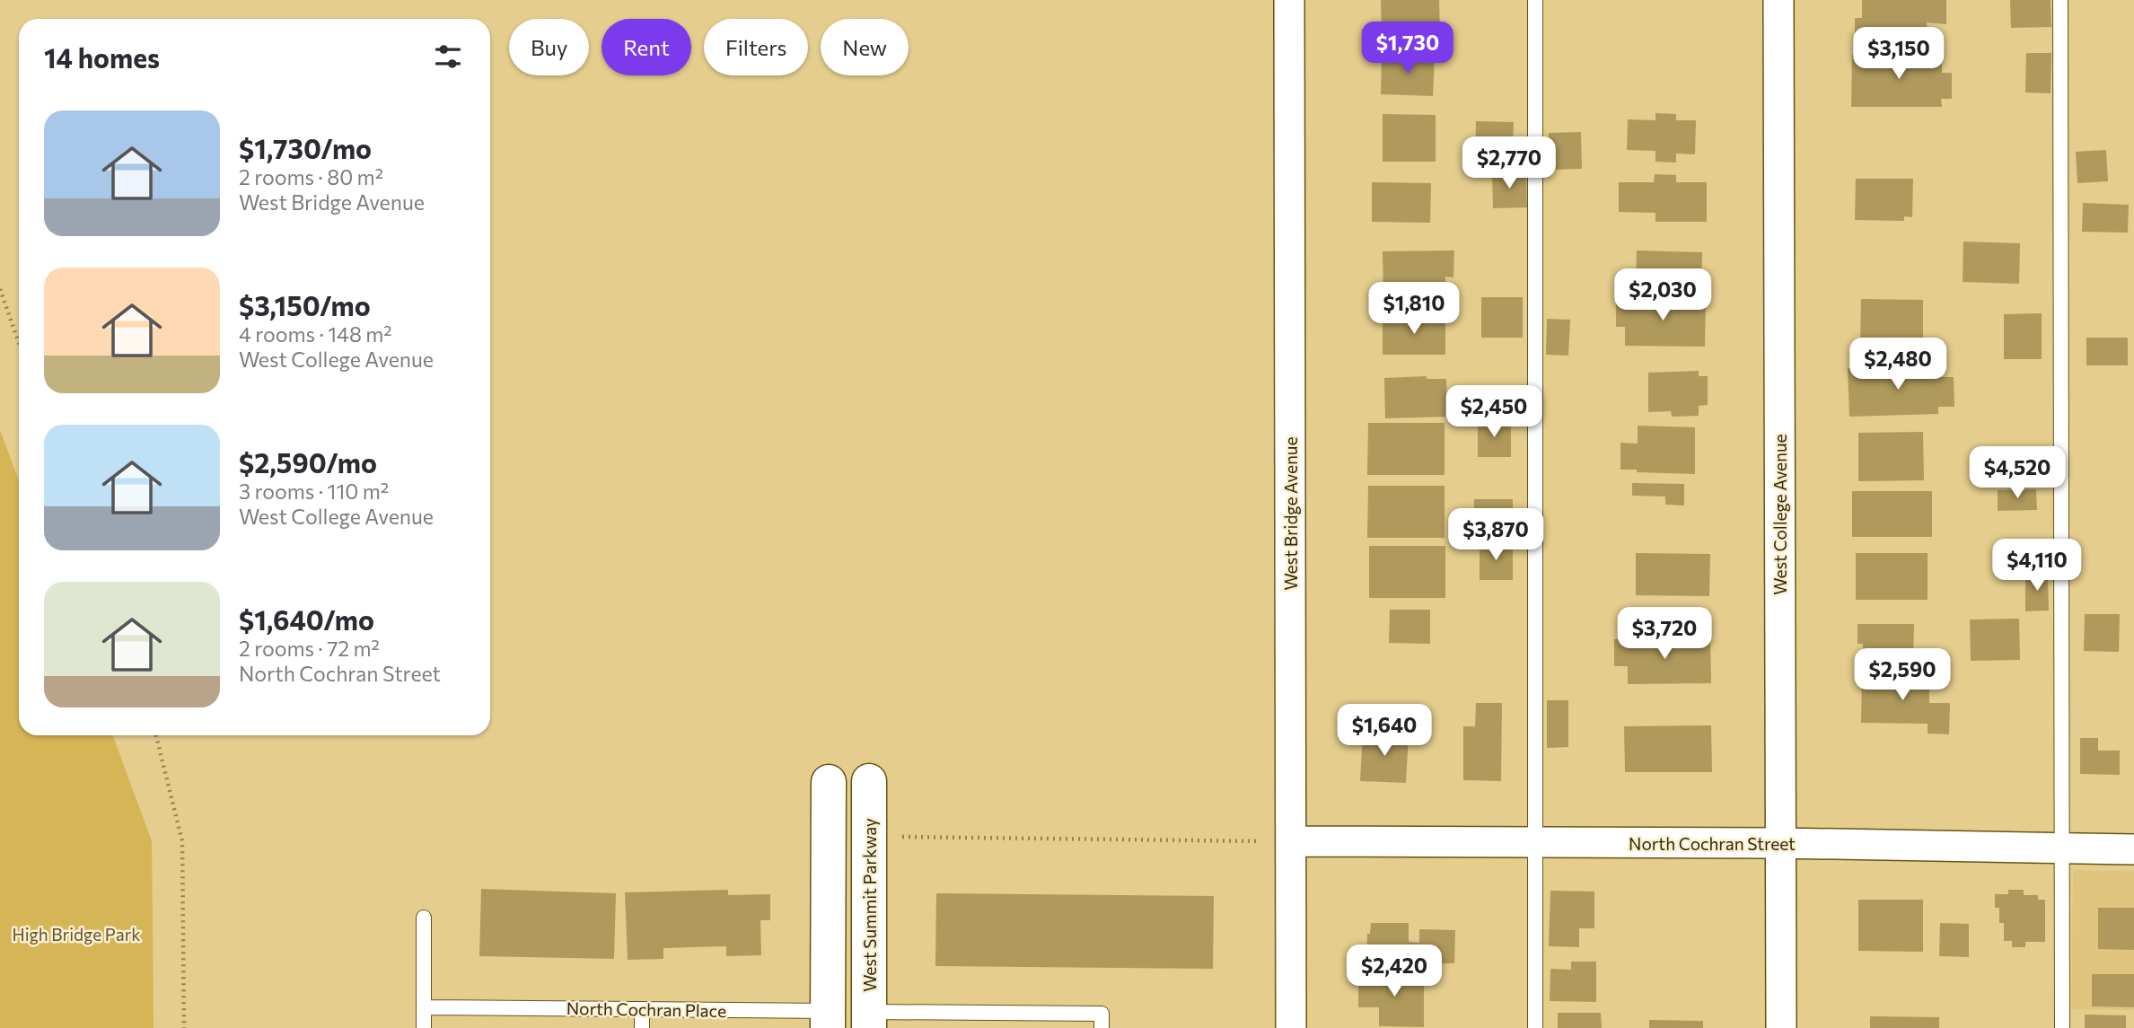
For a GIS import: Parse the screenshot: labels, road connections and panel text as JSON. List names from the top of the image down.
{
  "streets": {
    "street": [
      "West Bridge Avenue",
      "West College Avenue",
      "North Cochran Street",
      "West Summit Parkway",
      "North Cochran Place"
    ]
  },
  "crossings": [
    ["West Bridge Avenue", "North Cochran Street"],
    ["West College Avenue", "North Cochran Street"],
    ["West Summit Parkway", "North Cochran Place"]
  ],
  "parks": ["High Bridge Park"],
  "page": {
    "chip": [
      "Buy",
      "Rent",
      "Filters",
      "New"
    ],
    "heading": "14 homes",
    "price": [
      "$1,730",
      "$3,150",
      "$2,770",
      "$2,030",
      "$1,810",
      "$2,480",
      "$2,450",
      "$4,520",
      "$3,870",
      "$4,110",
      "$3,720",
      "$2,590",
      "$1,640",
      "$2,420"
    ],
    "list": [
      {
        "name": "$1,730/mo",
        "note": "2 rooms · 80 m² · West Bridge Avenue"
      },
      {
        "name": "$3,150/mo",
        "note": "4 rooms · 148 m² · West College Avenue"
      },
      {
        "name": "$2,590/mo",
        "note": "3 rooms · 110 m² · West College Avenue"
      },
      {
        "name": "$1,640/mo",
        "note": "2 rooms · 72 m² · North Cochran Street"
      }
    ]
  }
}
